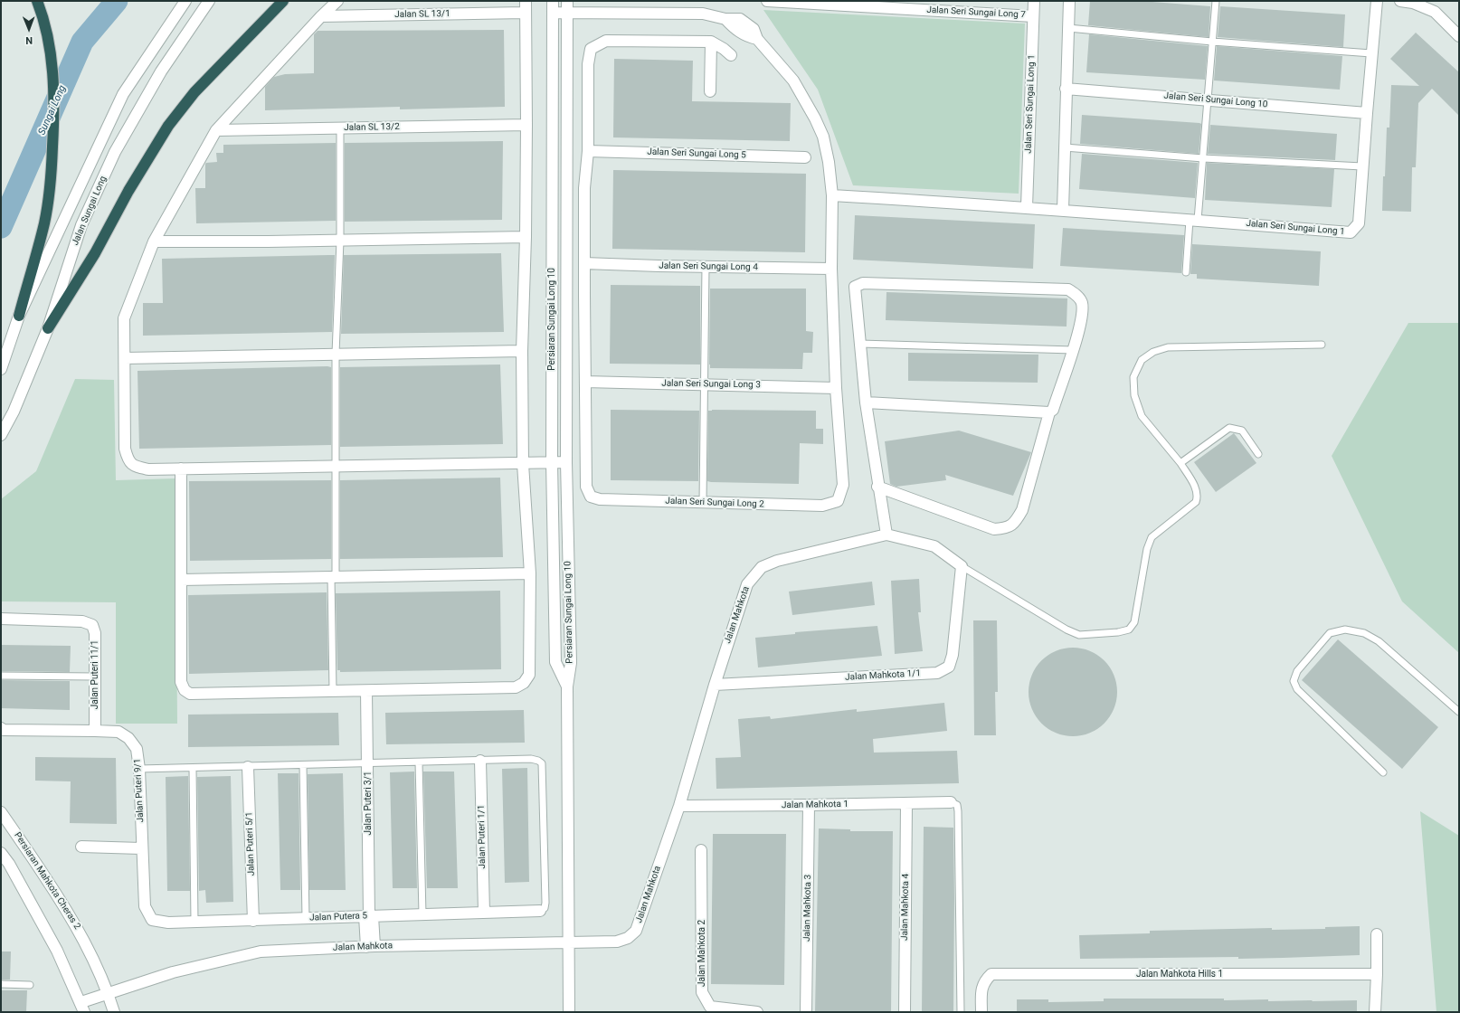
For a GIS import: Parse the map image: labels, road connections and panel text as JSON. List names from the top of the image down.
{
  "streets": {
    "street": [
      "Jalan Seri Sungai Long 7",
      "Jalan SL 13/1",
      "Jalan Seri Sungai Long 10",
      "Jalan Seri Sungai Long 1",
      "Jalan SL 13/2",
      "Jalan Seri Sungai Long 5",
      "Jalan Sungai Long",
      "Jalan Seri Sungai Long 4",
      "Persiaran Sungai Long 10",
      "Jalan Seri Sungai Long 3",
      "Jalan Seri Sungai Long 2",
      "Jalan Mahkota",
      "Jalan Puteri 11/1",
      "Jalan Mahkota 1/1",
      "Jalan Puteri 9/1",
      "Jalan Puteri 3/1",
      "Jalan Mahkota 1",
      "Jalan Puteri 1/1",
      "Jalan Puteri 5/1",
      "Persiaran Mahkota Cheras 2",
      "Jalan Mahkota 4",
      "Jalan Mahkota 3",
      "Jalan Putera 5",
      "Jalan Mahkota 2",
      "Jalan Mahkota Hills 1"
    ]
  },
  "crossings": [
    ["Jalan Seri Sungai Long 7", "Jalan Seri Sungai Long 1"],
    ["Jalan Seri Sungai Long 10", "Jalan Seri Sungai Long 1"],
    ["Jalan Seri Sungai Long 3", "Jalan Seri Sungai Long 2"],
    ["Jalan Mahkota", "Jalan Mahkota 1/1"],
    ["Jalan Mahkota", "Jalan Puteri 3/1"],
    ["Jalan Mahkota", "Jalan Mahkota 1"],
    ["Jalan Mahkota", "Persiaran Mahkota Cheras 2"],
    ["Jalan Puteri 11/1", "Jalan Puteri 9/1"],
    ["Jalan Puteri 9/1", "Jalan Putera 5"],
    ["Jalan Puteri 3/1", "Jalan Putera 5"],
    ["Jalan Mahkota 1", "Jalan Mahkota 4"],
    ["Jalan Mahkota 1", "Jalan Mahkota 3"],
    ["Jalan Puteri 1/1", "Jalan Putera 5"],
    ["Jalan Puteri 5/1", "Jalan Putera 5"]
  ],
  "water": ["Sungai Long"],
  "north": "bottom"
}
